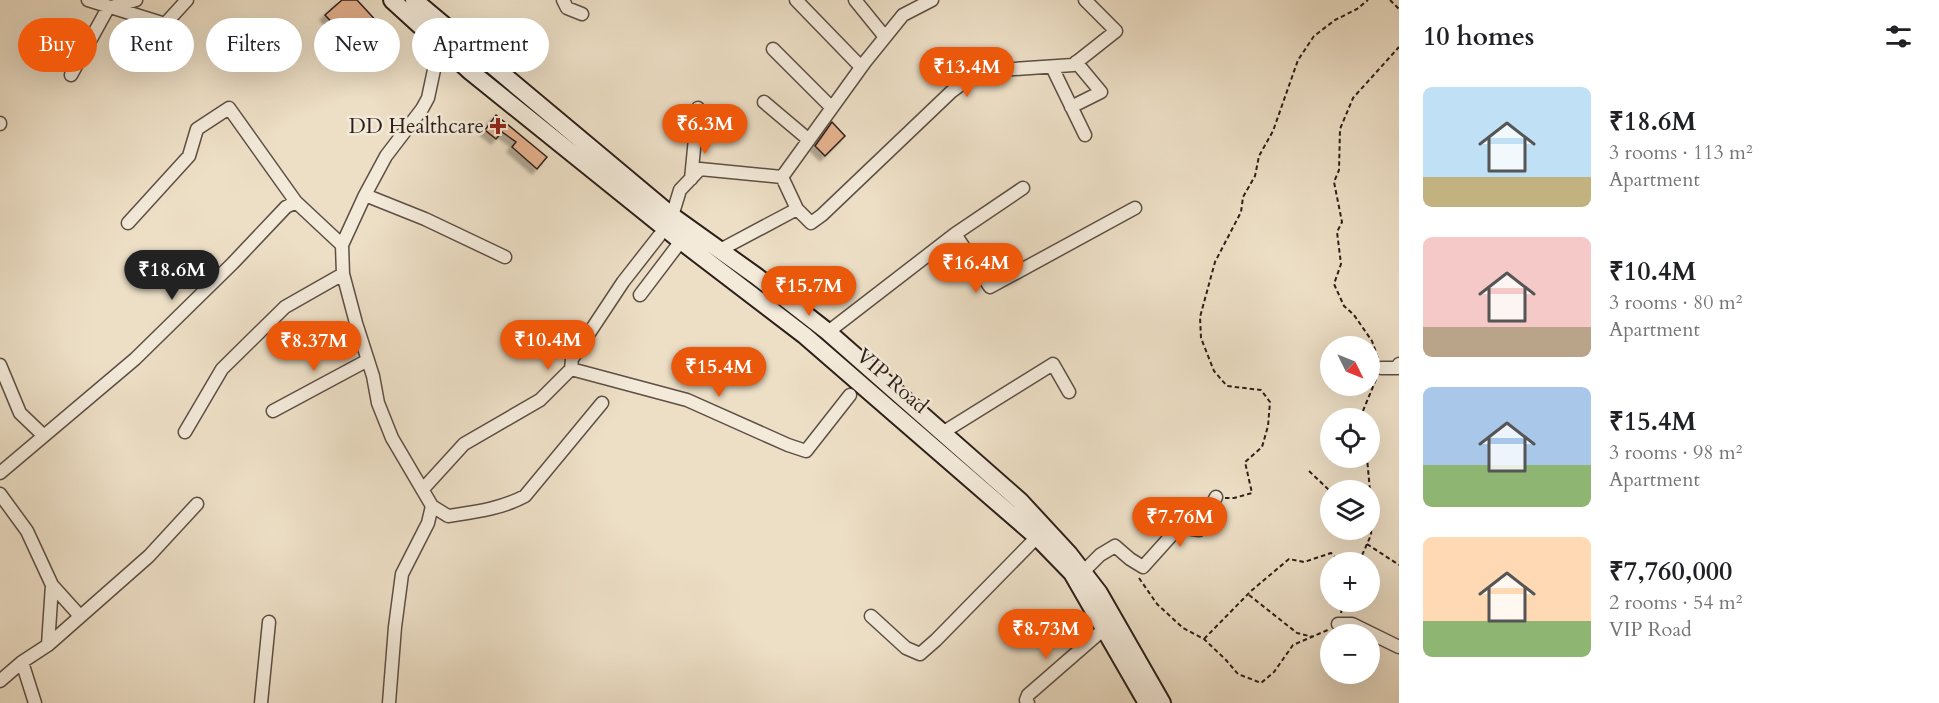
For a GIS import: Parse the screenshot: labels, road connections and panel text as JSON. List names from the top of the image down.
{
  "streets": {
    "main road": ["VIP Road"]
  },
  "places": {
    "health": ["DD Healthcare"]
  },
  "north": "bottom right",
  "page": {
    "heading": "10 homes",
    "chip": [
      "Buy",
      "Rent",
      "Filters",
      "New",
      "Apartment"
    ],
    "price": [
      "₹13.4M",
      "₹6.3M",
      "₹16.4M",
      "₹18.6M",
      "₹15.7M",
      "₹10.4M",
      "₹8.37M",
      "₹15.4M",
      "₹7.76M",
      "₹8.73M"
    ],
    "list": [
      {
        "name": "₹18.6M",
        "note": "3 rooms · 113 m² · Apartment"
      },
      {
        "name": "₹10.4M",
        "note": "3 rooms · 80 m² · Apartment"
      },
      {
        "name": "₹15.4M",
        "note": "3 rooms · 98 m² · Apartment"
      },
      {
        "name": "₹7,760,000",
        "note": "2 rooms · 54 m² · VIP Road"
      }
    ],
    "map_buttons": ["+", "−"]
  }
}
